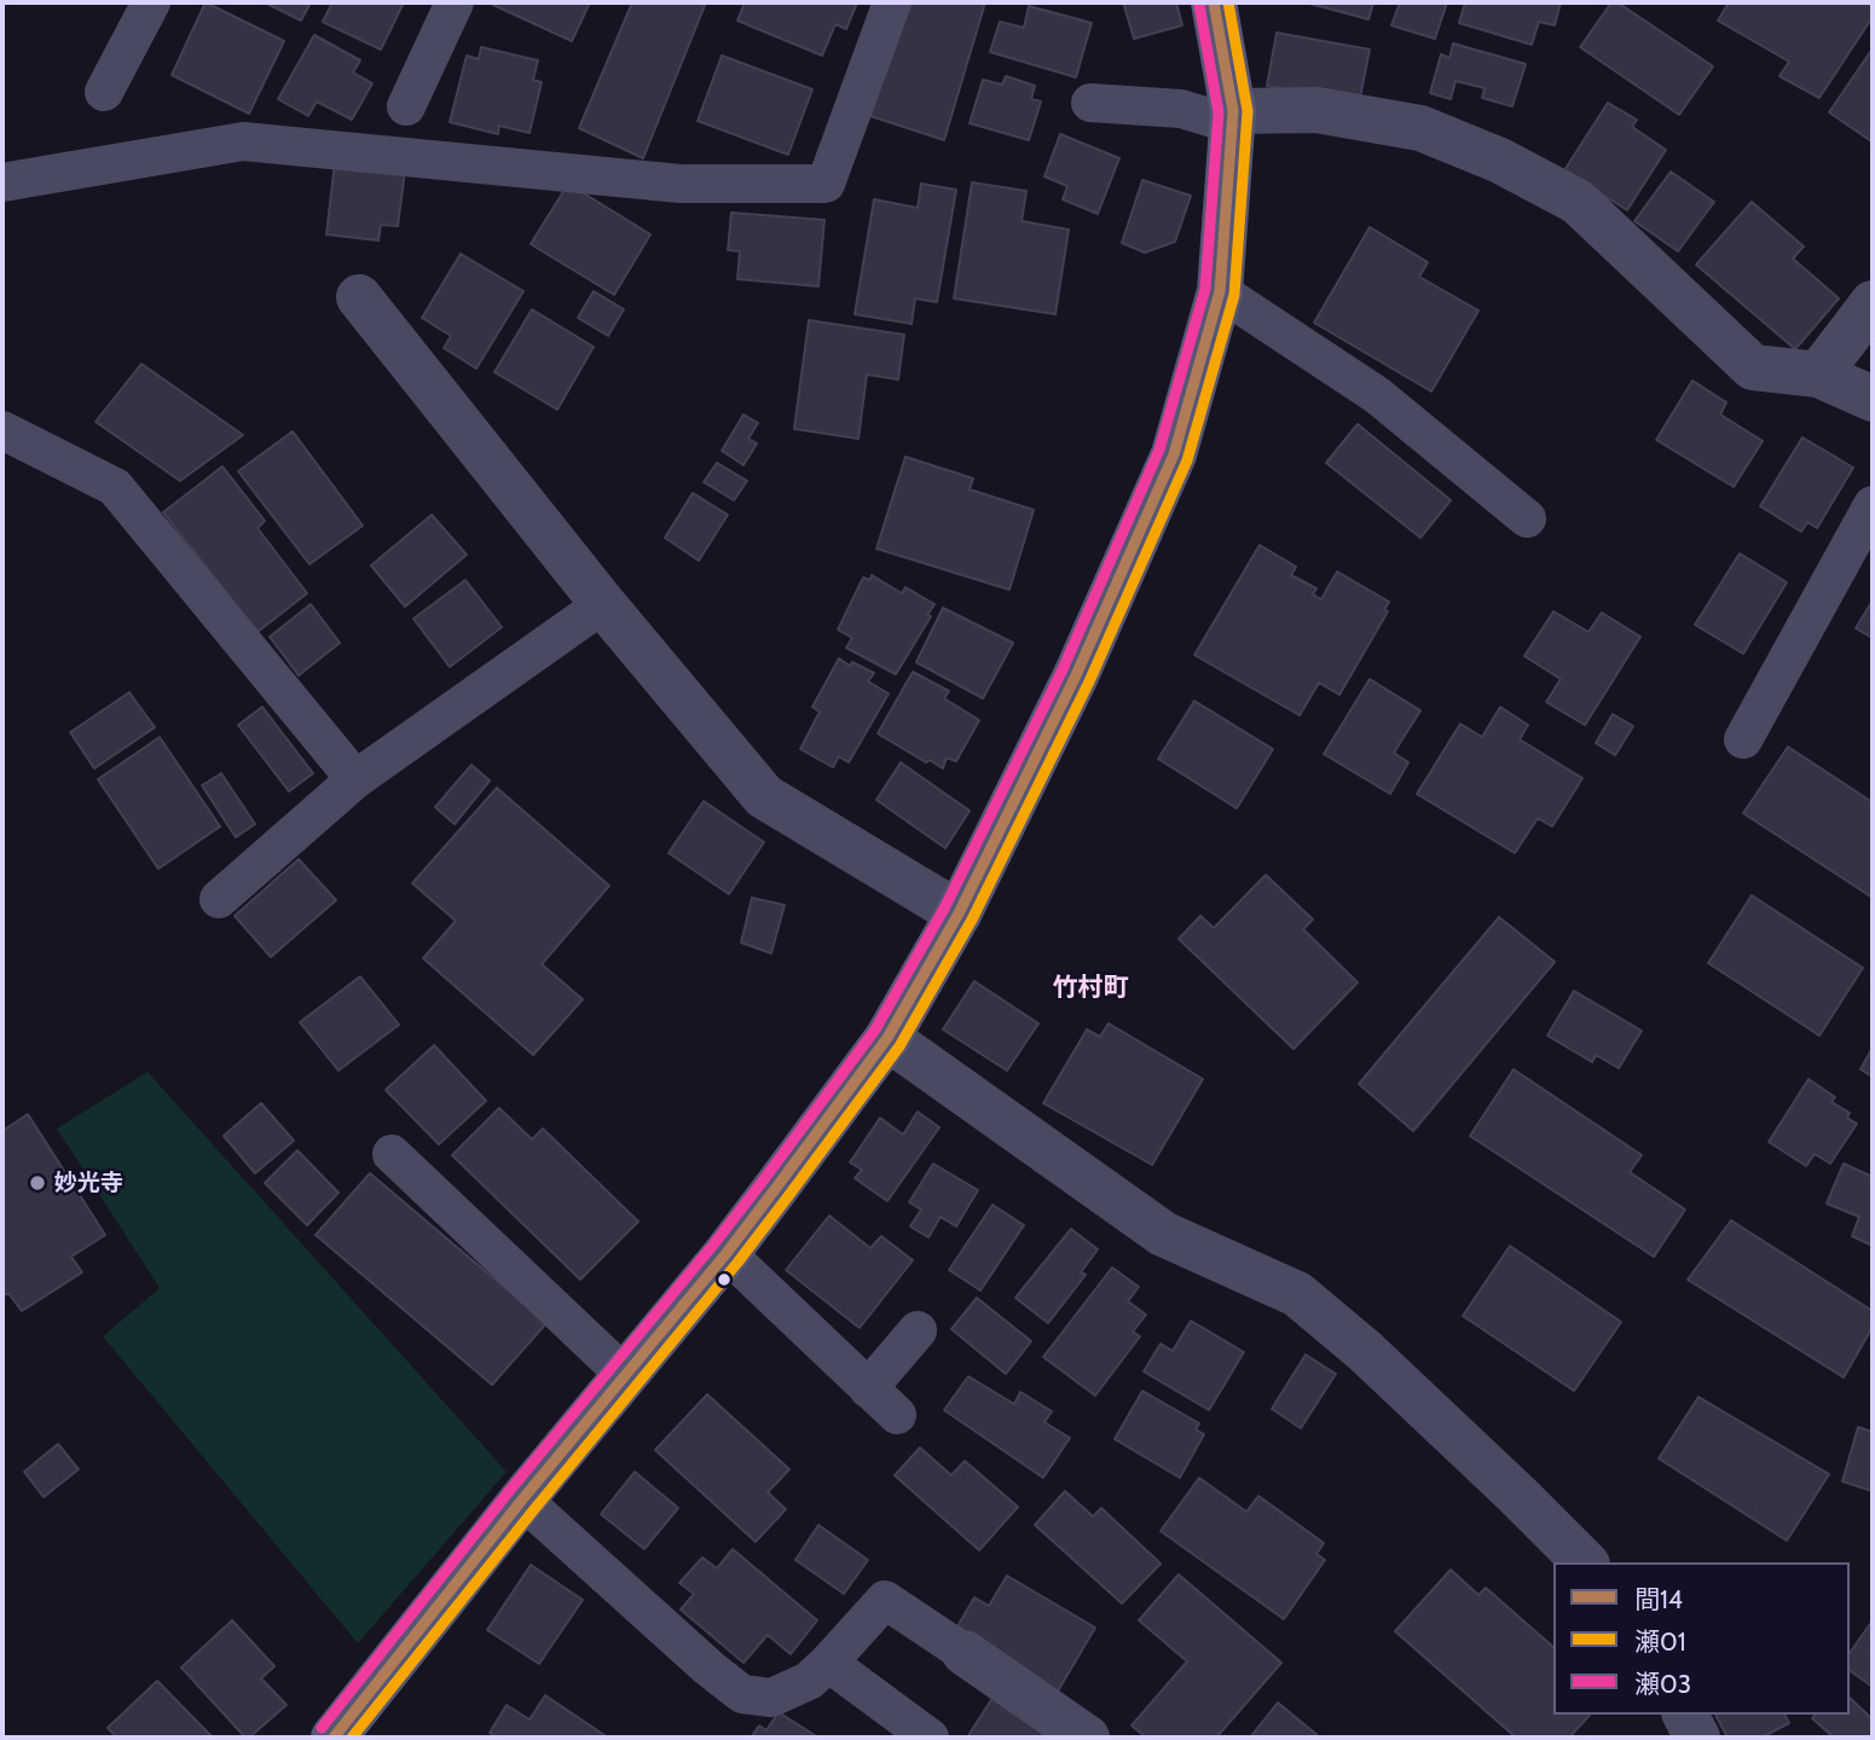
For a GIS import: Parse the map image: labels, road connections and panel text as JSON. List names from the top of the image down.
{
  "districts": ["竹村町"],
  "places": ["妙光寺"],
  "lines": ["transit line 間14", "transit line 瀬01", "transit line 瀬03"],
  "legend": ["間14", "瀬01", "瀬03"]
}
